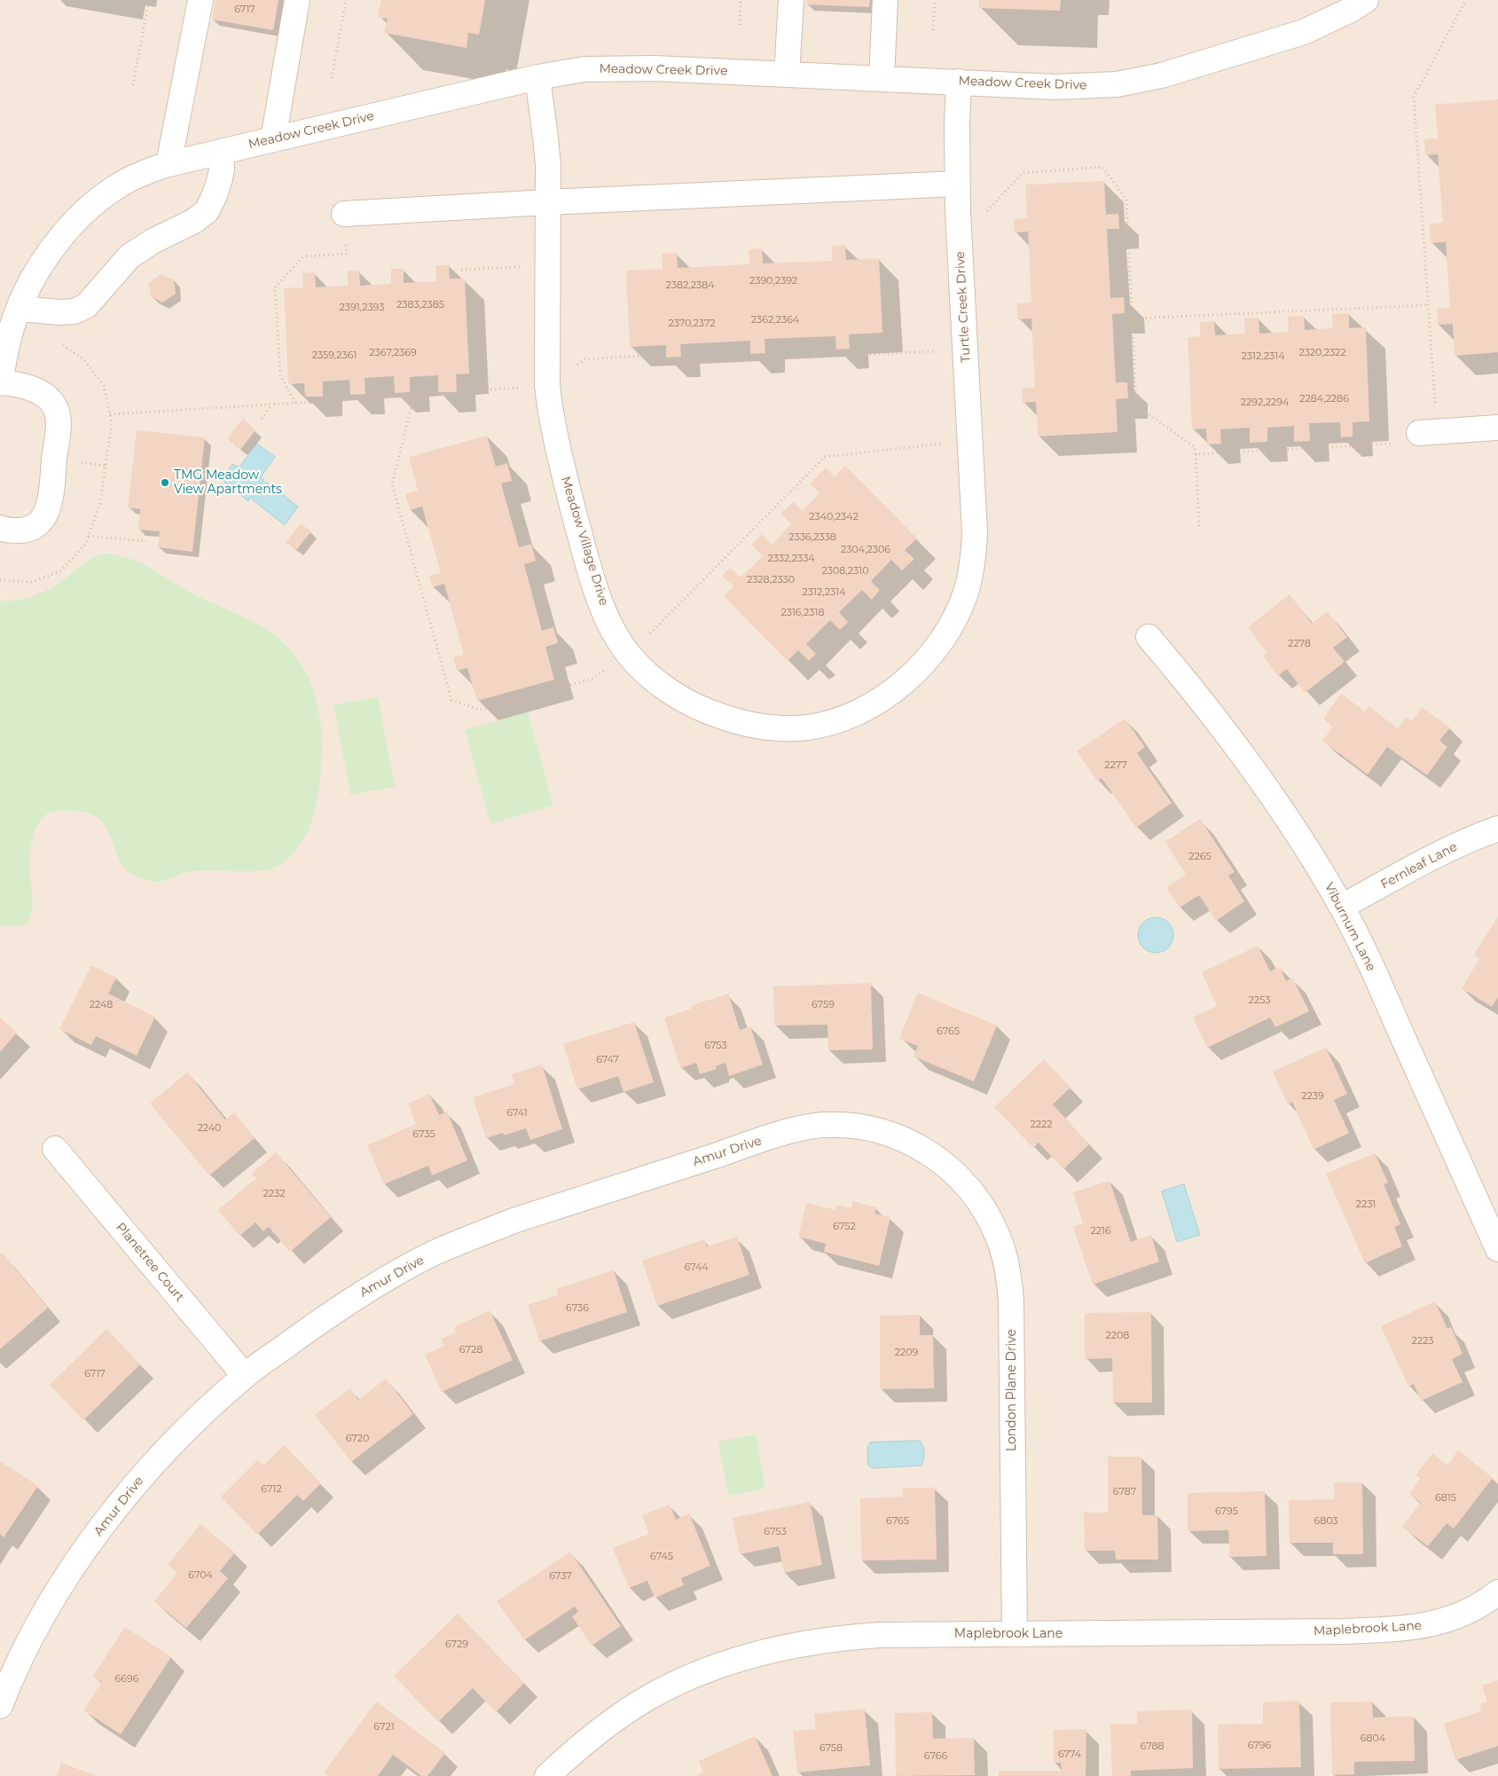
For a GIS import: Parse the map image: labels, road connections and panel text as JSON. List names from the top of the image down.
{
  "streets": {
    "street": [
      "Meadow Creek Drive",
      "Turtle Creek Drive",
      "Meadow Village Drive",
      "Fernleaf Lane",
      "Viburnum Lane",
      "Amur Drive",
      "Planetree Court",
      "London Plane Drive",
      "Maplebrook Lane"
    ]
  },
  "crossings": [
    ["Meadow Creek Drive", "Turtle Creek Drive"],
    ["Meadow Creek Drive", "Meadow Village Drive"],
    ["Turtle Creek Drive", "Meadow Village Drive"],
    ["Fernleaf Lane", "Viburnum Lane"],
    ["Amur Drive", "Planetree Court"],
    ["Amur Drive", "London Plane Drive"],
    ["London Plane Drive", "Maplebrook Lane"]
  ],
  "places": ["TMG Meadow View Apartments"],
  "house_numbers": [
    "6717",
    "2390,2392",
    "2382,2384",
    "2383,2385",
    "2391,2393",
    "2362,2364",
    "2370,2372",
    "2367,2369",
    "2320,2322",
    "2359,2361",
    "2312,2314",
    "2284,2286",
    "2292,2294",
    "2340,2342",
    "2336,2338",
    "2304,2306",
    "2332,2334",
    "2308,2310",
    "2328,2330",
    "2312,2314",
    "2316,2318",
    "2278",
    "2277",
    "2265",
    "2253",
    "2248",
    "6759",
    "6765",
    "6753",
    "6747",
    "2239",
    "6741",
    "2222",
    "2240",
    "6735",
    "2232",
    "2231",
    "6752",
    "2216",
    "6744",
    "6736",
    "2208",
    "2223",
    "6728",
    "2209",
    "6717",
    "6720",
    "6712",
    "6787",
    "6815",
    "6795",
    "6765",
    "6803",
    "6753",
    "6745",
    "6704",
    "6737",
    "6729",
    "6696",
    "6721",
    "6804",
    "6796",
    "6788",
    "6758",
    "6774",
    "6766"
  ]
}
